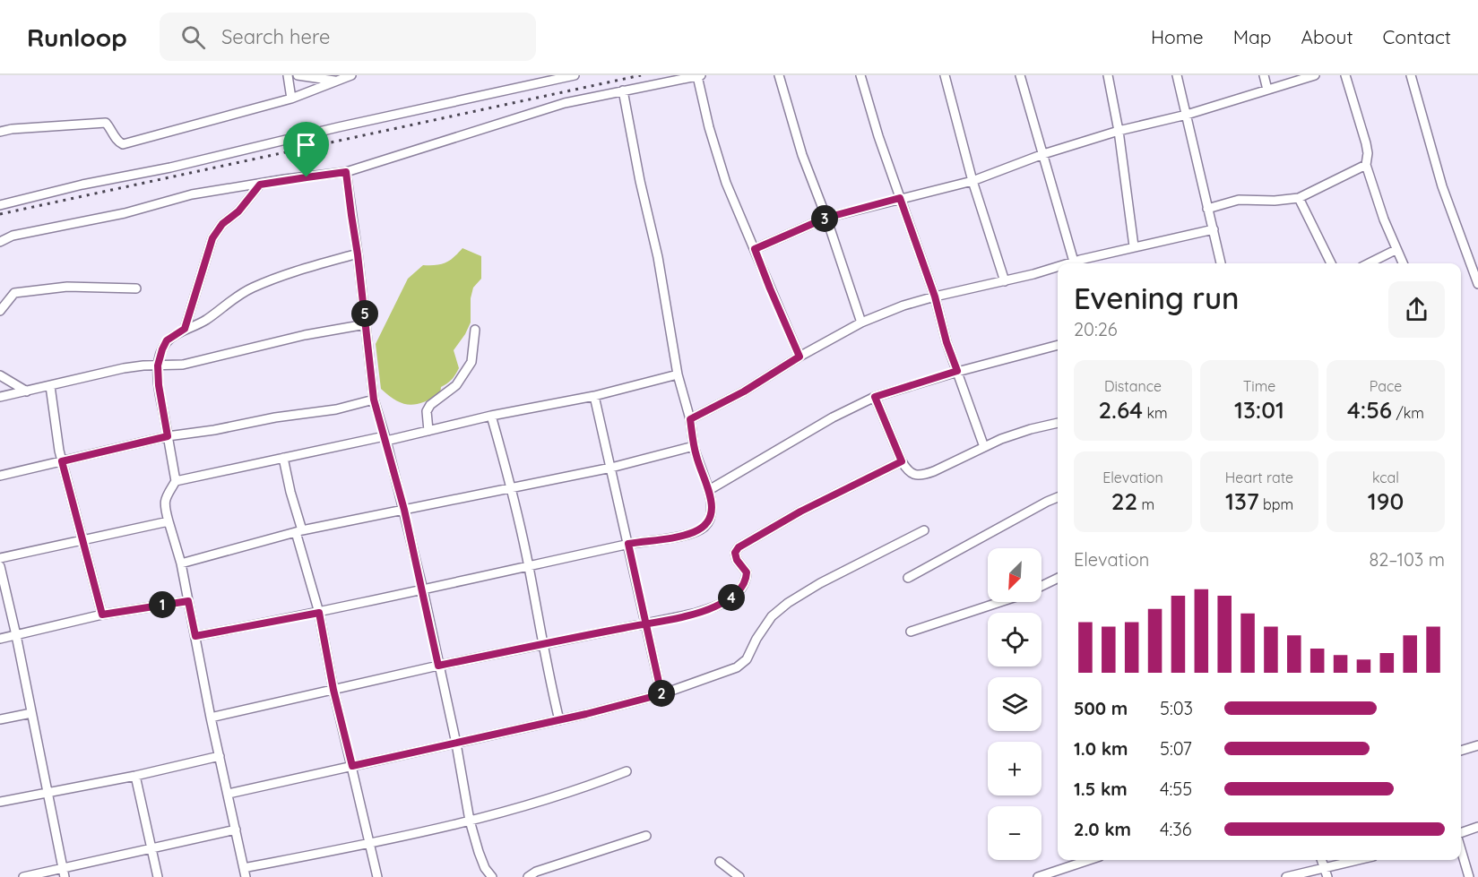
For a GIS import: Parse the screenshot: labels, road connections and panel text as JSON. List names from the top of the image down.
{
  "north": "bottom left",
  "page": {
    "header": "Runloop",
    "search": "Search here",
    "nav": [
      "Home",
      "Map",
      "About",
      "Contact"
    ],
    "pins": [
      "3",
      "5",
      "4",
      "1",
      "2"
    ],
    "heading": ["Evening run", "20:26"],
    "stats": [
      ["Distance", "2.64 km"],
      ["Time", "13:01"],
      ["Pace", "4:56 /km"],
      ["Elevation", "22 m"],
      ["Heart rate", "137 bpm"],
      ["kcal", "190"]
    ],
    "chart": ["Elevation", "82–103 m"],
    "map_buttons": ["+", "−"],
    "list": [
      {
        "name": "500 m",
        "note": "5:03"
      },
      {
        "name": "1.0 km",
        "note": "5:07"
      },
      {
        "name": "1.5 km",
        "note": "4:55"
      },
      {
        "name": "2.0 km",
        "note": "4:36"
      }
    ]
  }
}
